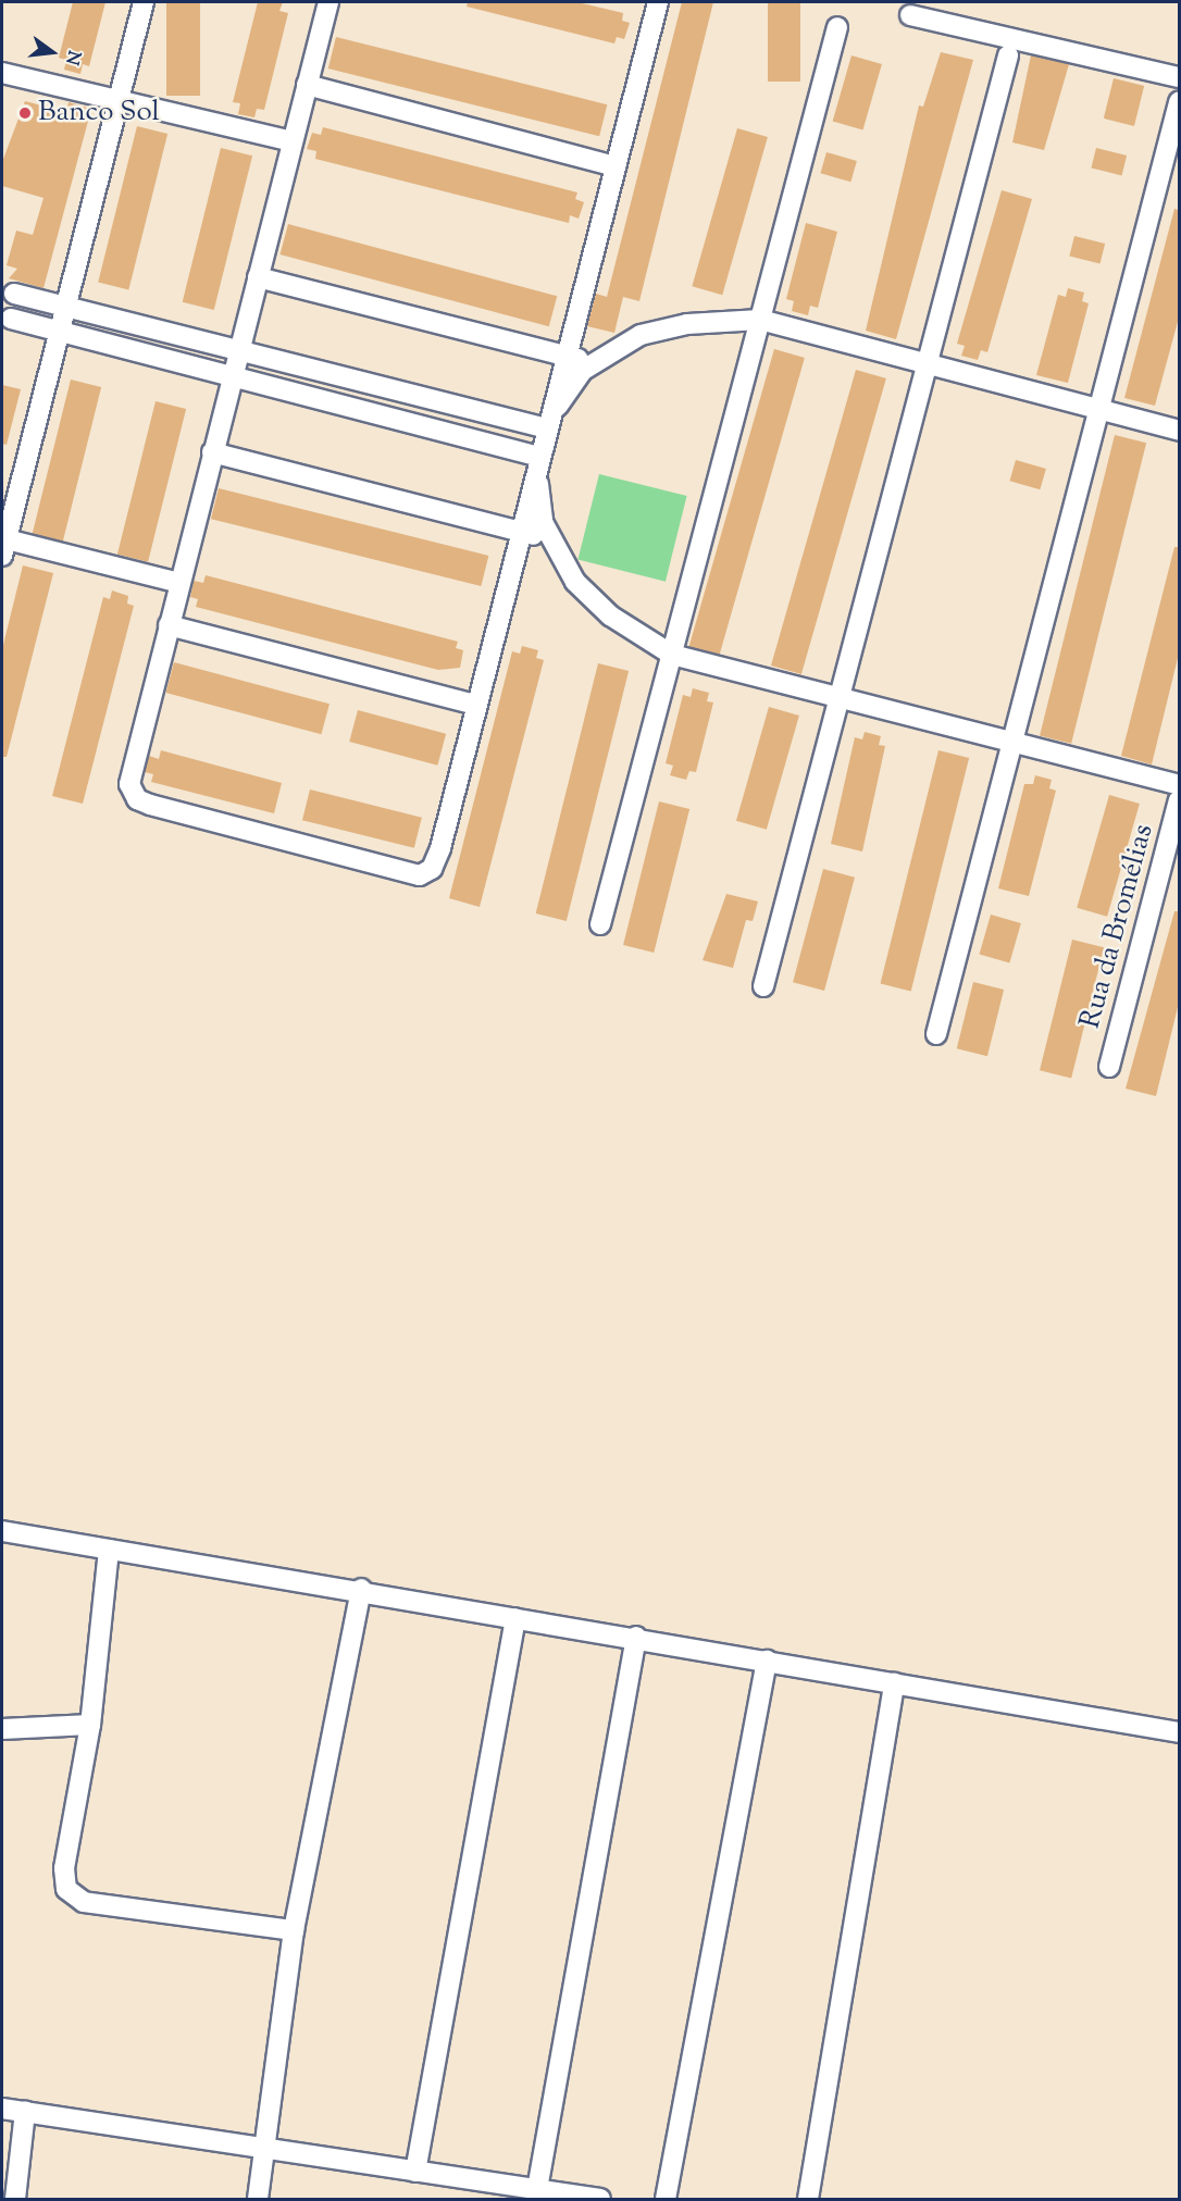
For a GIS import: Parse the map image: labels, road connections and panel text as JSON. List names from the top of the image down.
{
  "streets": {
    "street": ["Rua da Bromélias"]
  },
  "places": ["Banco Sol"],
  "north": "right"
}
